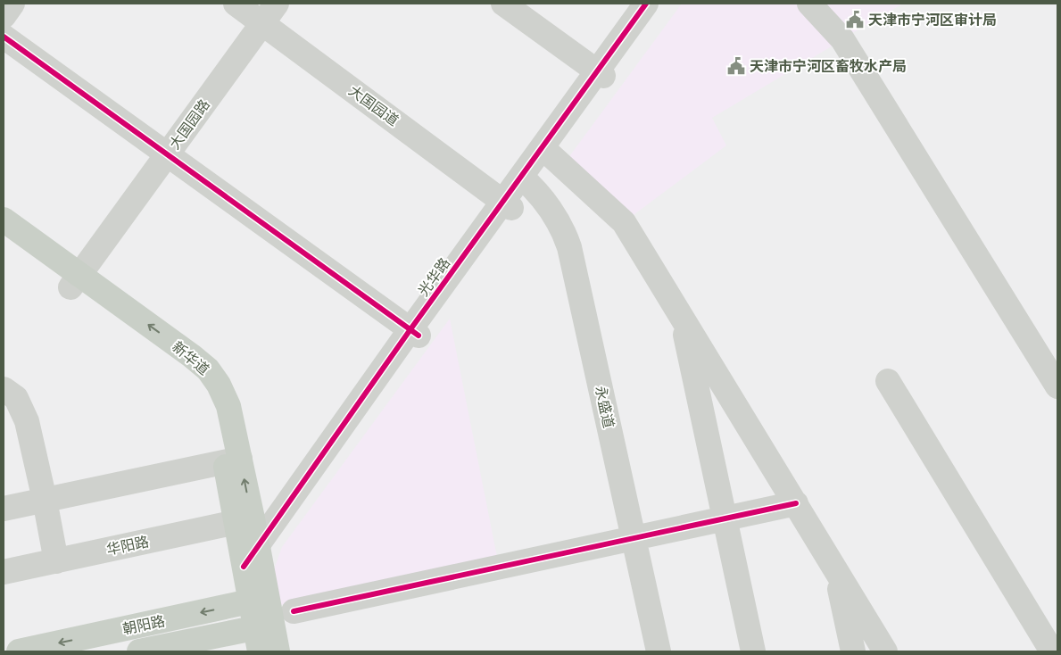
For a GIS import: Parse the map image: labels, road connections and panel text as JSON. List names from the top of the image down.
{
  "streets": {
    "main road": ["新华道", "朝阳路"],
    "street": [
      "大国园道",
      "大国园路",
      "光华路",
      "永盛道",
      "华阳路"
    ]
  },
  "crossings": [
    ["大国园道", "大国园路"],
    ["大国园道", "光华路"],
    ["大国园路", "新华道"],
    ["光华路", "新华道"],
    ["光华路", "永盛道"],
    ["新华道", "华阳路"],
    ["新华道", "朝阳路"]
  ],
  "places": {
    "public building": ["天津市宁河区审计局", "天津市宁河区畜牧水产局"]
  }
}
